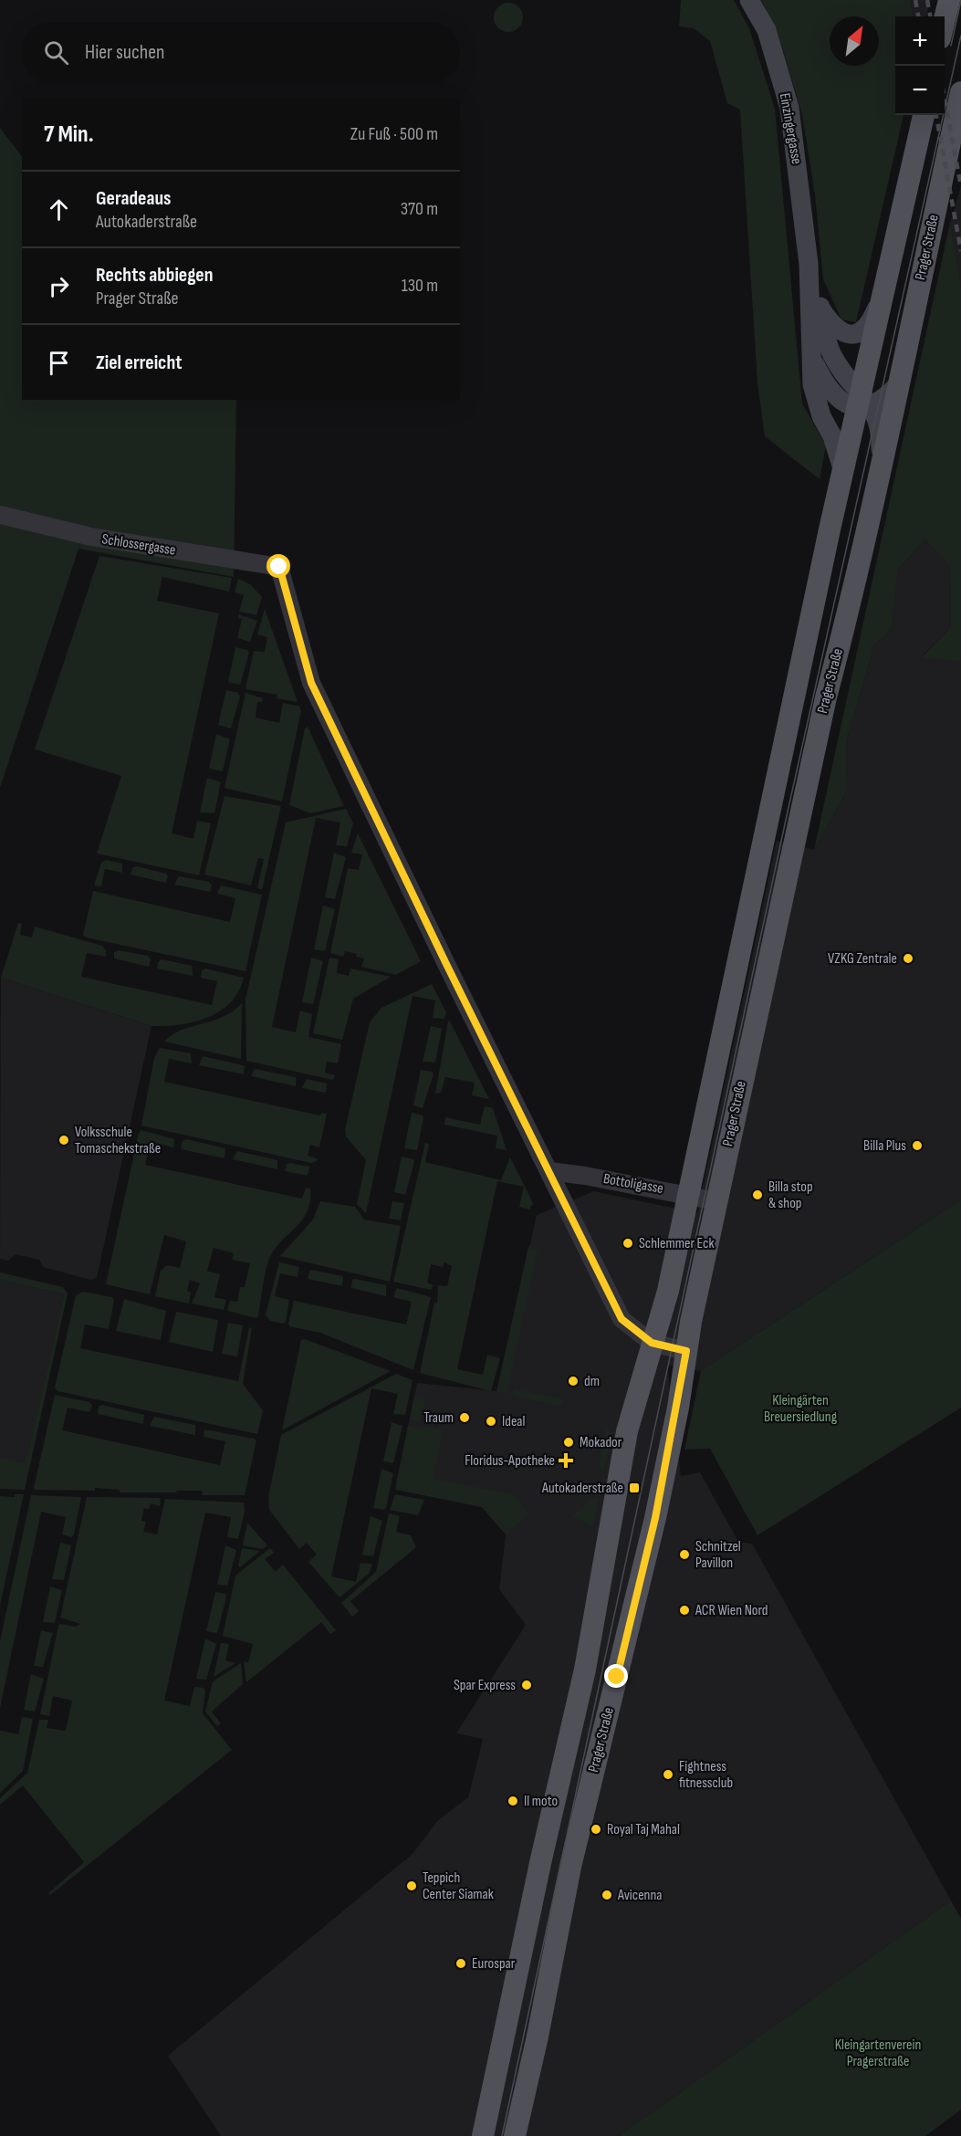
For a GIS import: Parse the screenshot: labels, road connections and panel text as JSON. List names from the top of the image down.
{
  "streets": {
    "main road": ["Einzingergasse", "Prager Straße"],
    "street": ["Schlossergasse", "Bottoligasse"]
  },
  "crossings": [
    ["Einzingergasse", "Prager Straße"],
    ["Prager Straße", "Bottoligasse"],
    ["Schlossergasse", "Bottoligasse"]
  ],
  "parks": ["Kleingärten Breuersiedlung", "Kleingartenverein Pragerstraße"],
  "places": {
    "other": [
      "VZKG Zentrale",
      "Volksschule Tomaschekstraße",
      "Billa Plus",
      "Billa stop & shop",
      "Schlemmer Eck",
      "dm",
      "Traum",
      "Ideal",
      "Mokador",
      "Schnitzel Pavillon",
      "ACR Wien Nord",
      "Spar Express",
      "Fightness fitnessclub",
      "Il moto",
      "Royal Taj Mahal",
      "Teppich Center Siamak",
      "Avicenna",
      "Eurospar"
    ],
    "health": ["Floridus-Apotheke"],
    "transit": ["Autokaderstraße"]
  },
  "north": "top right",
  "page": {
    "map_buttons": ["+", "−"],
    "search": "Hier suchen",
    "heading": ["7 Min.", "Zu Fuß · 500 m"],
    "list": [
      ["Geradeaus", "Autokaderstraße", "370 m"],
      ["Rechts abbiegen", "Prager Straße", "130 m"],
      "Ziel erreicht"
    ]
  }
}
